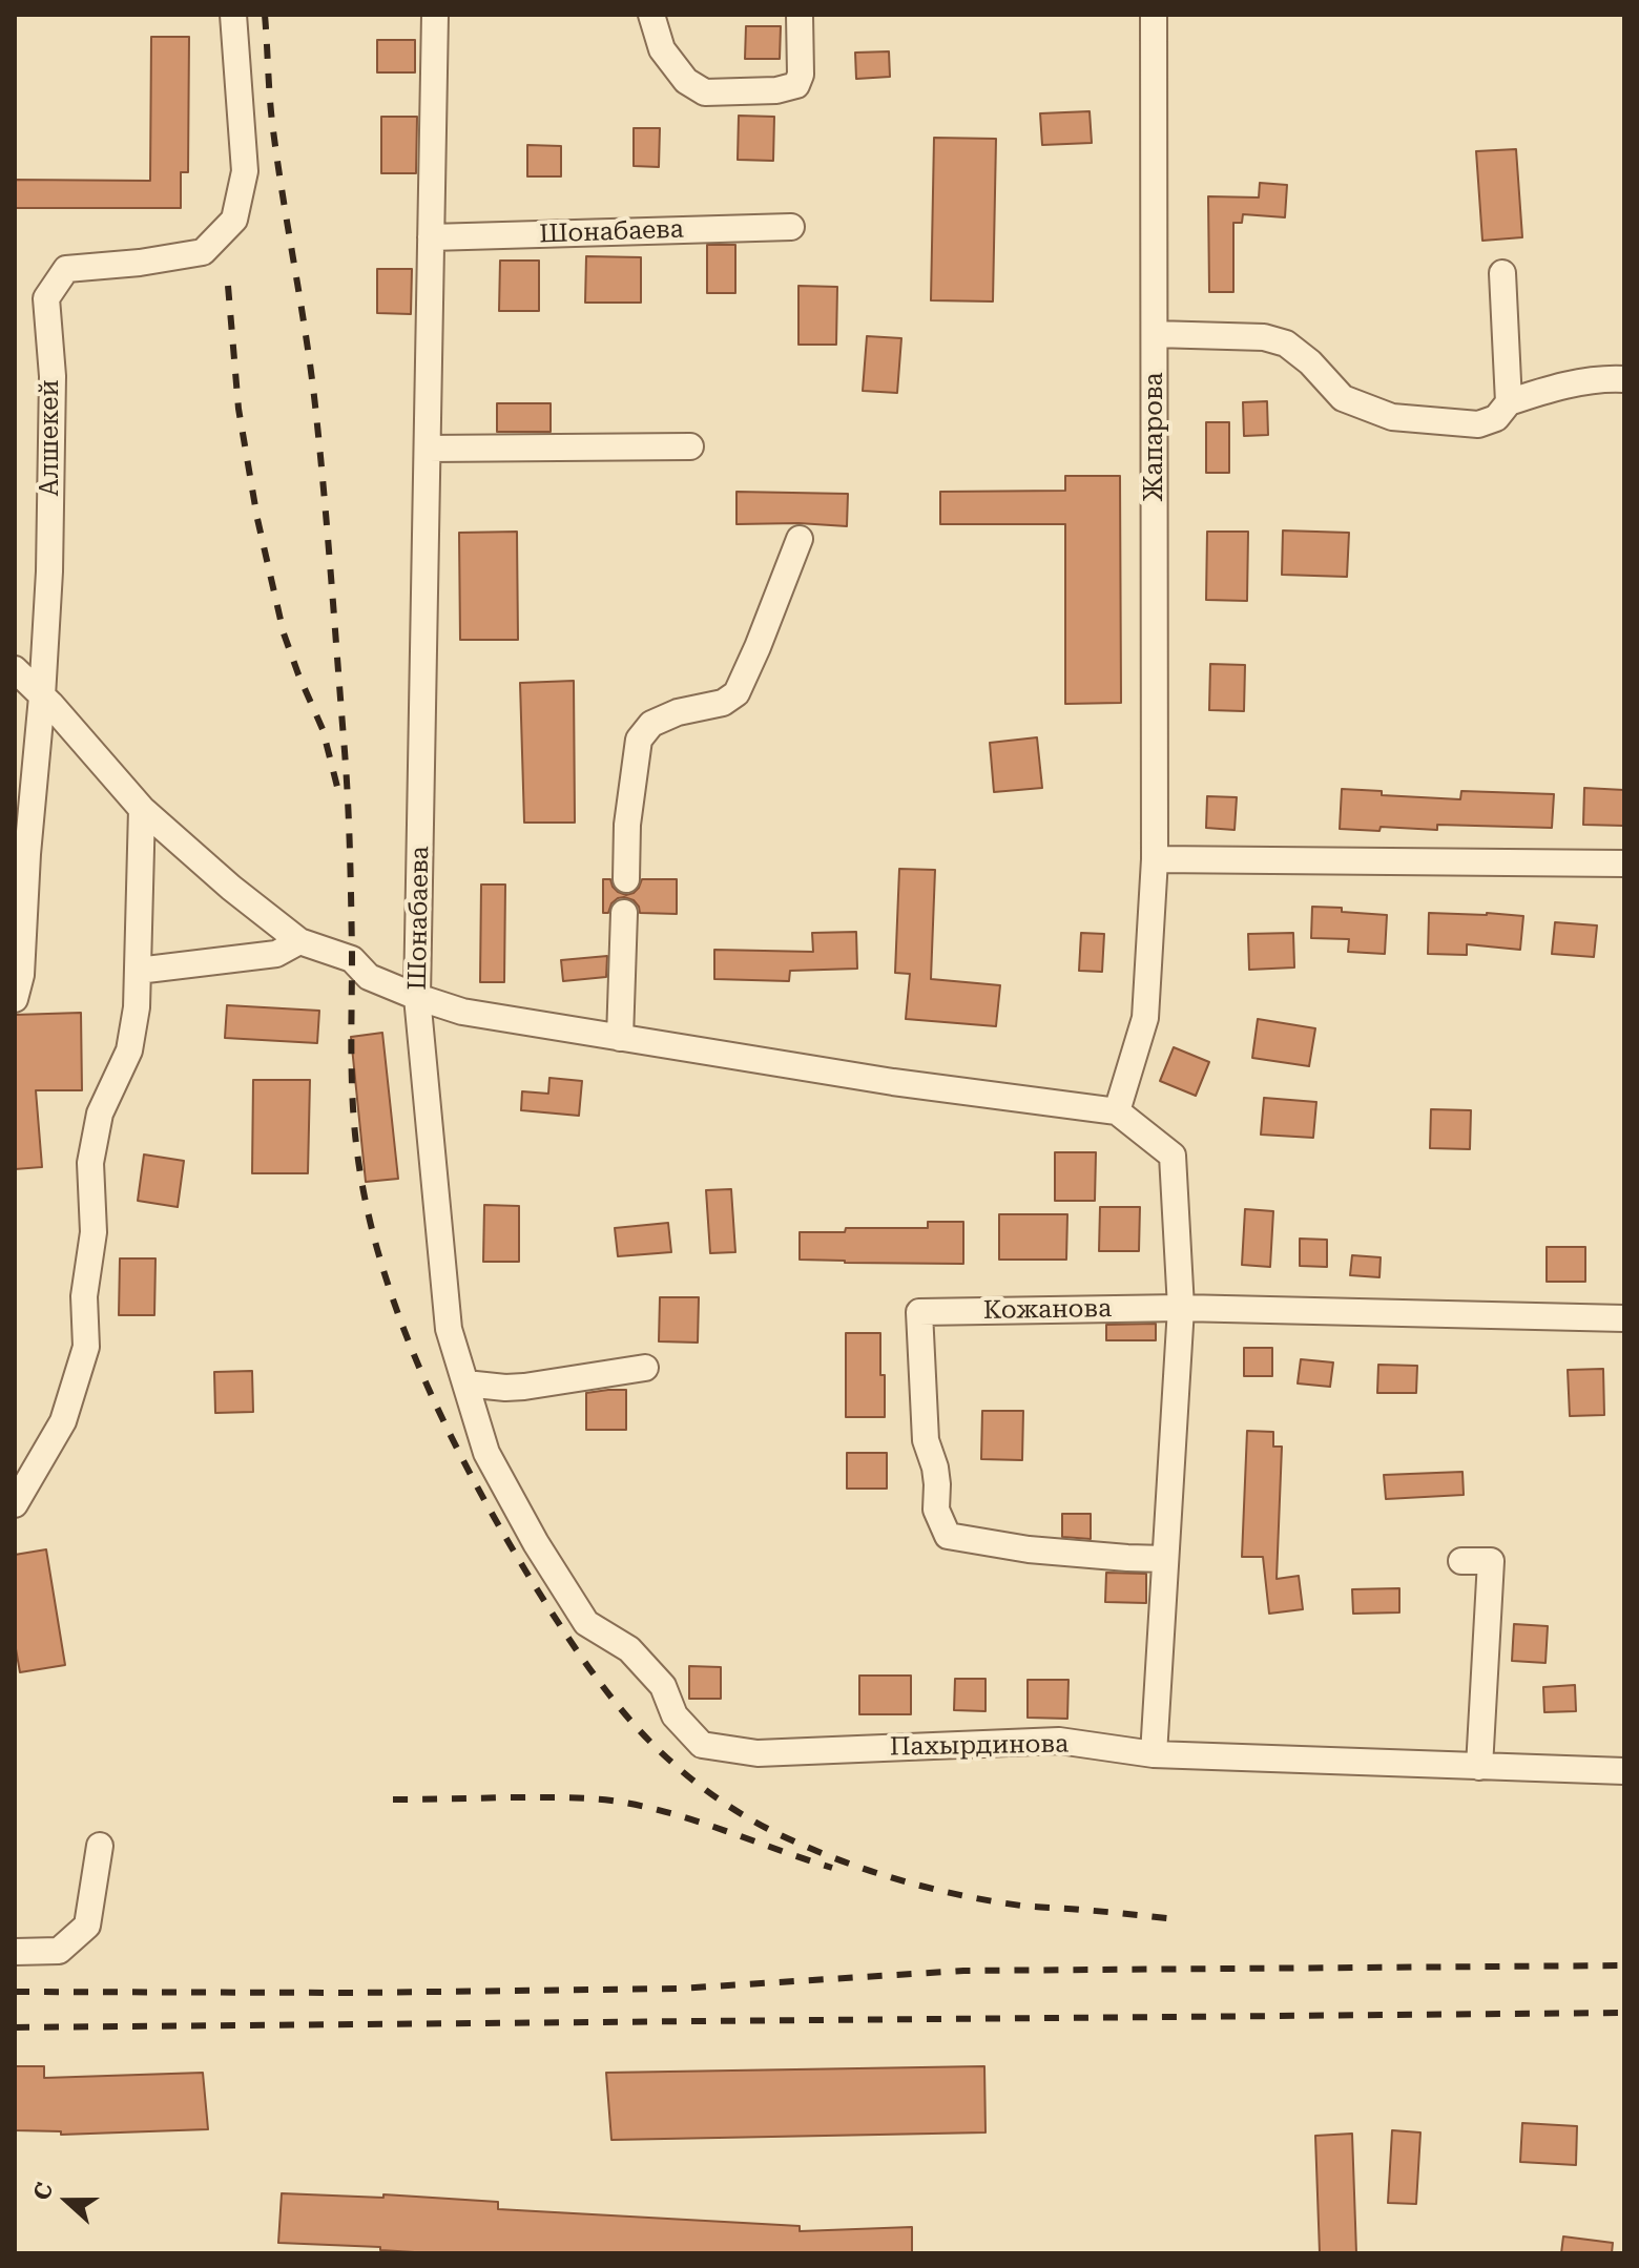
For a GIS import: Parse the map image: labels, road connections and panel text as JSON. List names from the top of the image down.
{
  "streets": {
    "street": [
      "Шонабаева",
      "Жапарова",
      "Алшекей",
      "Кожанова",
      "Пахырдинова"
    ]
  },
  "crossings": [
    ["Шонабаева", "Пахырдинова"]
  ],
  "north": "left"
}
